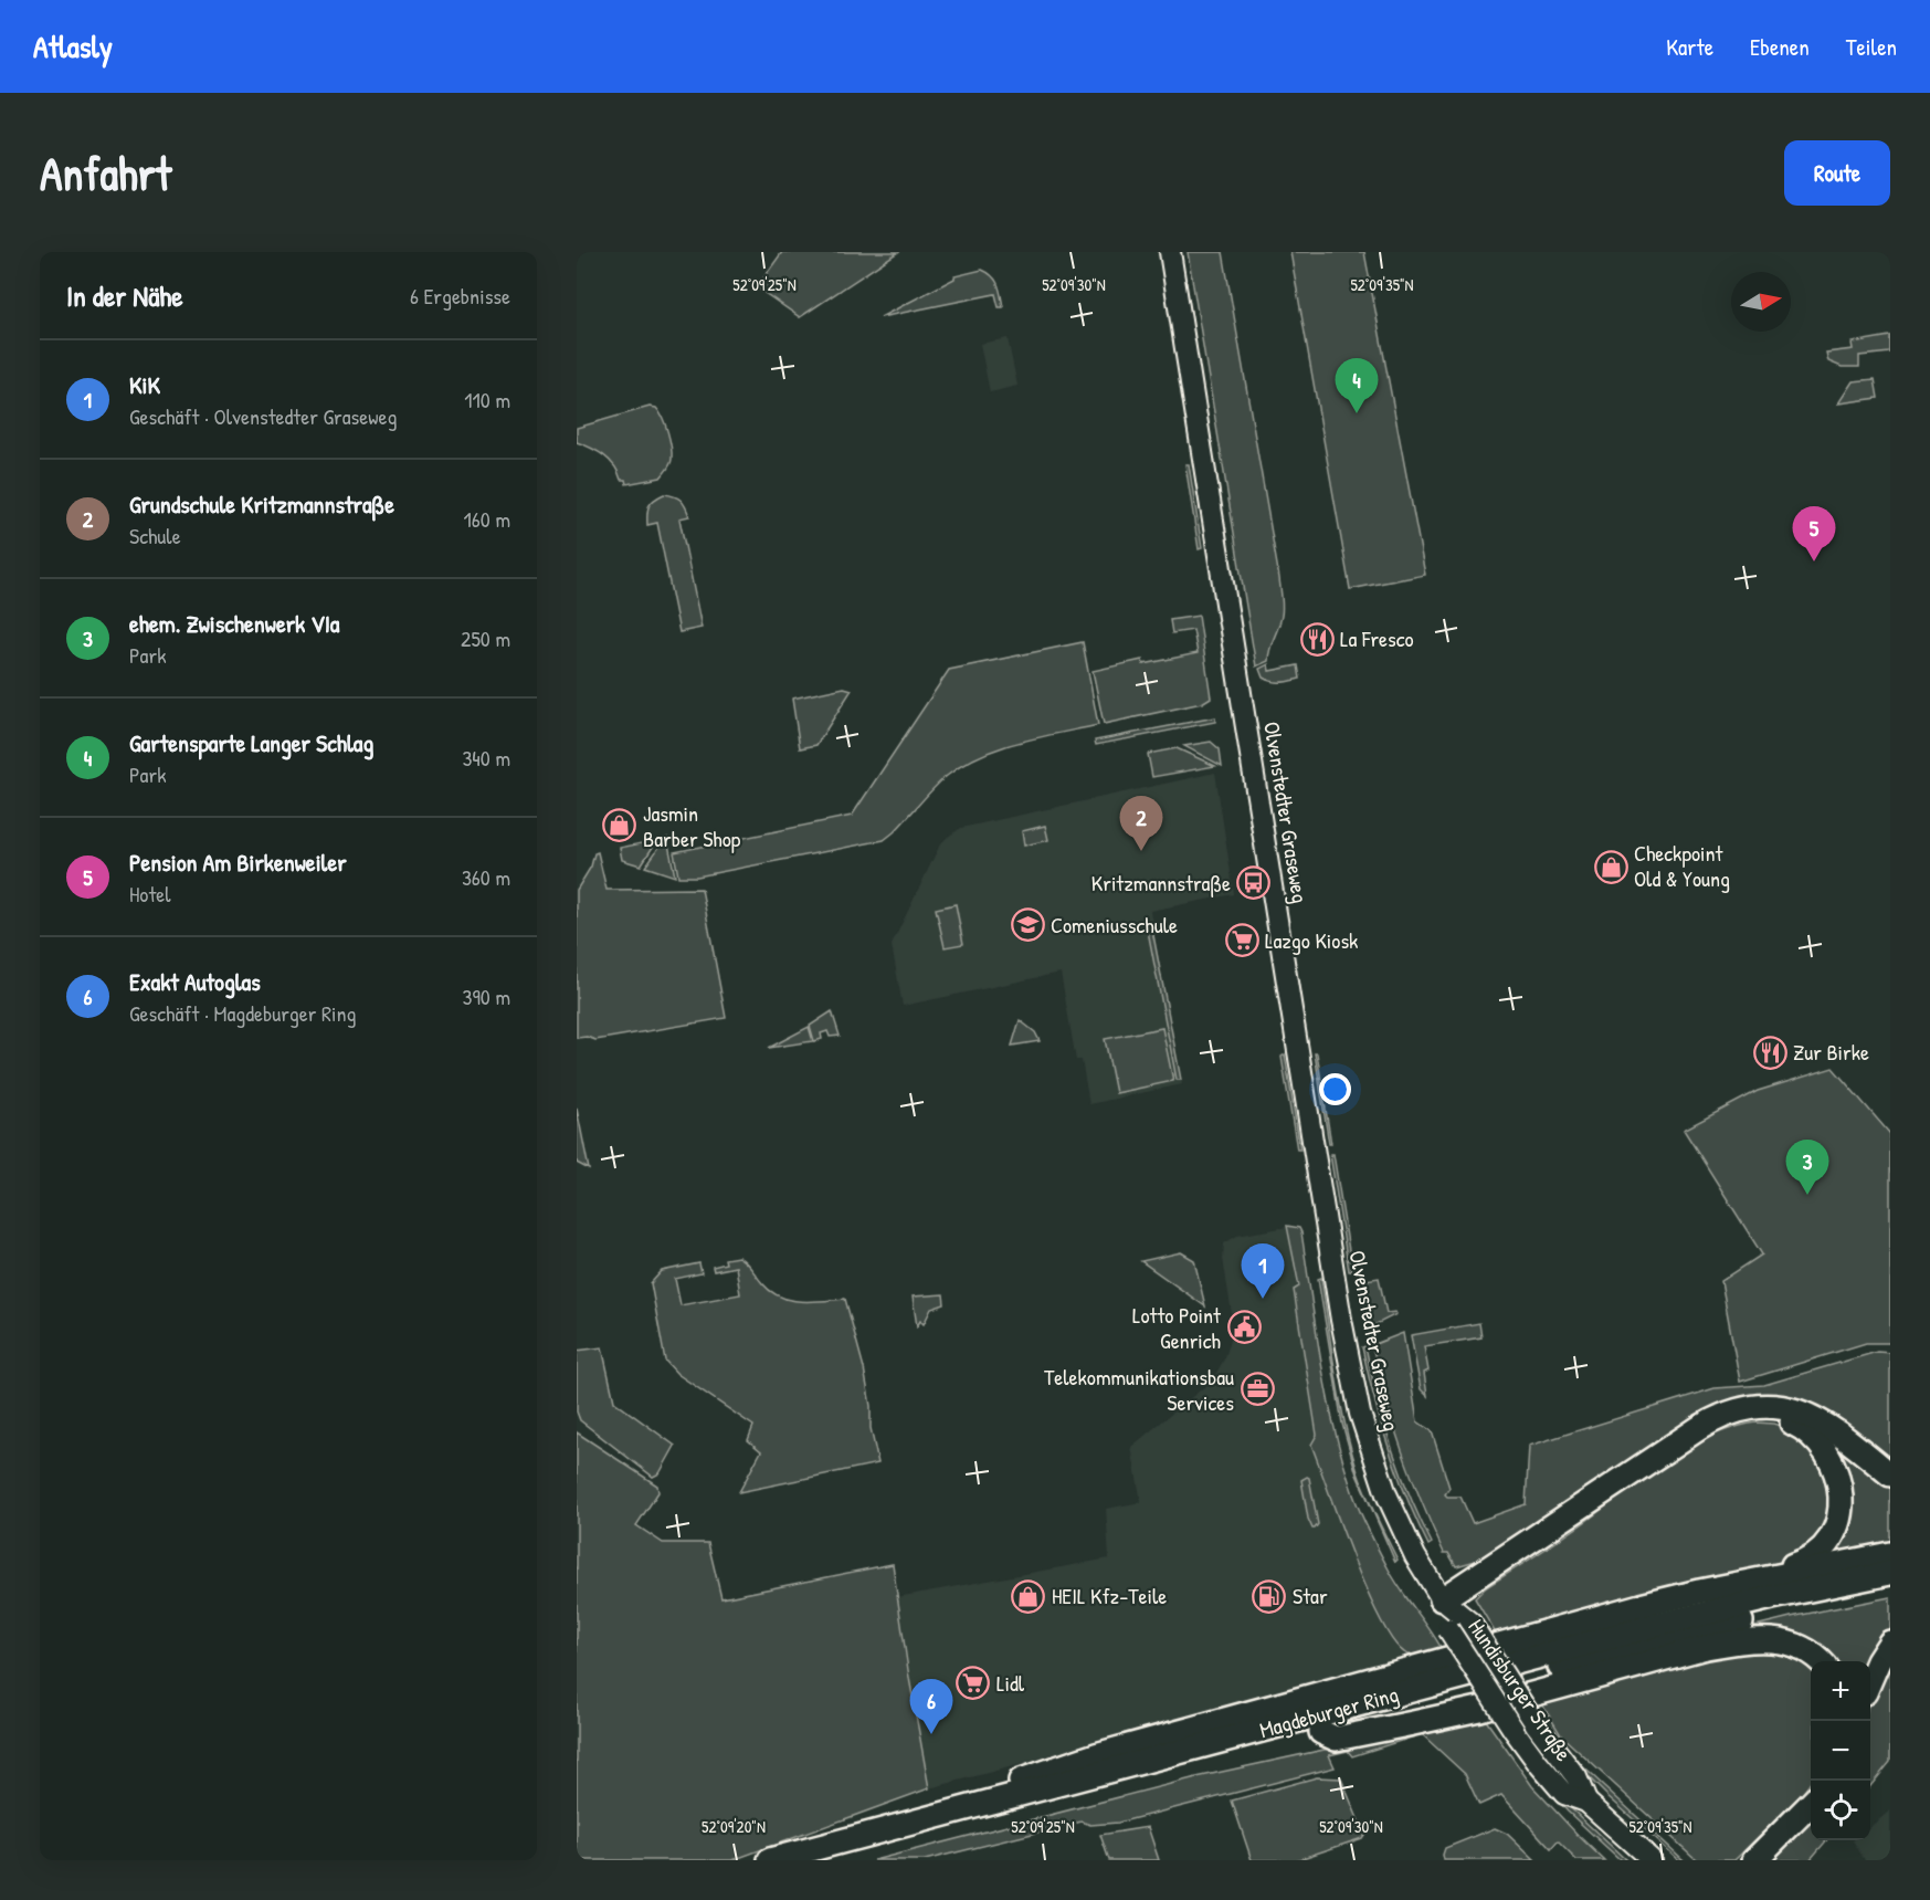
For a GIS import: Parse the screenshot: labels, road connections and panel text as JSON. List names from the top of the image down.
{
  "streets": {
    "highway": ["Magdeburger Ring"],
    "main road": ["Olvenstedter Graseweg", "Hundisburger Straße"]
  },
  "crossings": [
    ["Olvenstedter Graseweg", "Hundisburger Straße"]
  ],
  "places": {
    "restaurant": ["La Fresco", "Zur Birke"],
    "shop": ["Jasmin Barber Shop", "Checkpoint Old & Young", "HEIL Kfz-Teile"],
    "bus stop": ["Kritzmannstraße"],
    "school or university": ["Comeniusschule"],
    "supermarket": ["Lazgo Kiosk", "Lidl"],
    "public building": ["Lotto Point Genrich"],
    "office": ["Telekommunikationsbau Services"],
    "fuel station": ["Star"]
  },
  "north": "right",
  "page": {
    "header": "Atlasly",
    "nav": ["Karte", "Ebenen", "Teilen"],
    "buttons": "Route",
    "title": "Anfahrt",
    "heading": ["In der Nähe", "6 Ergebnisse"],
    "list": [
      {
        "mark": "1",
        "name": "KiK",
        "note": "Geschäft · Olvenstedter Graseweg",
        "value": "110 m"
      },
      {
        "mark": "2",
        "name": "Grundschule Kritzmannstraße",
        "note": "Schule",
        "value": "160 m"
      },
      {
        "mark": "3",
        "name": "ehem. Zwischenwerk VIa",
        "note": "Park",
        "value": "250 m"
      },
      {
        "mark": "4",
        "name": "Gartensparte Langer Schlag",
        "note": "Park",
        "value": "340 m"
      },
      {
        "mark": "5",
        "name": "Pension Am Birkenweiler",
        "note": "Hotel",
        "value": "360 m"
      },
      {
        "mark": "6",
        "name": "Exakt Autoglas",
        "note": "Geschäft · Magdeburger Ring",
        "value": "390 m"
      }
    ],
    "pins": [
      "4",
      "5",
      "2",
      "3",
      "1",
      "6"
    ],
    "map_buttons": ["+", "−"]
  },
  "coordinates": [
    "52°09'25\"N",
    "52°09'30\"N",
    "52°09'35\"N",
    "52°09'20\"N"
  ]
}
